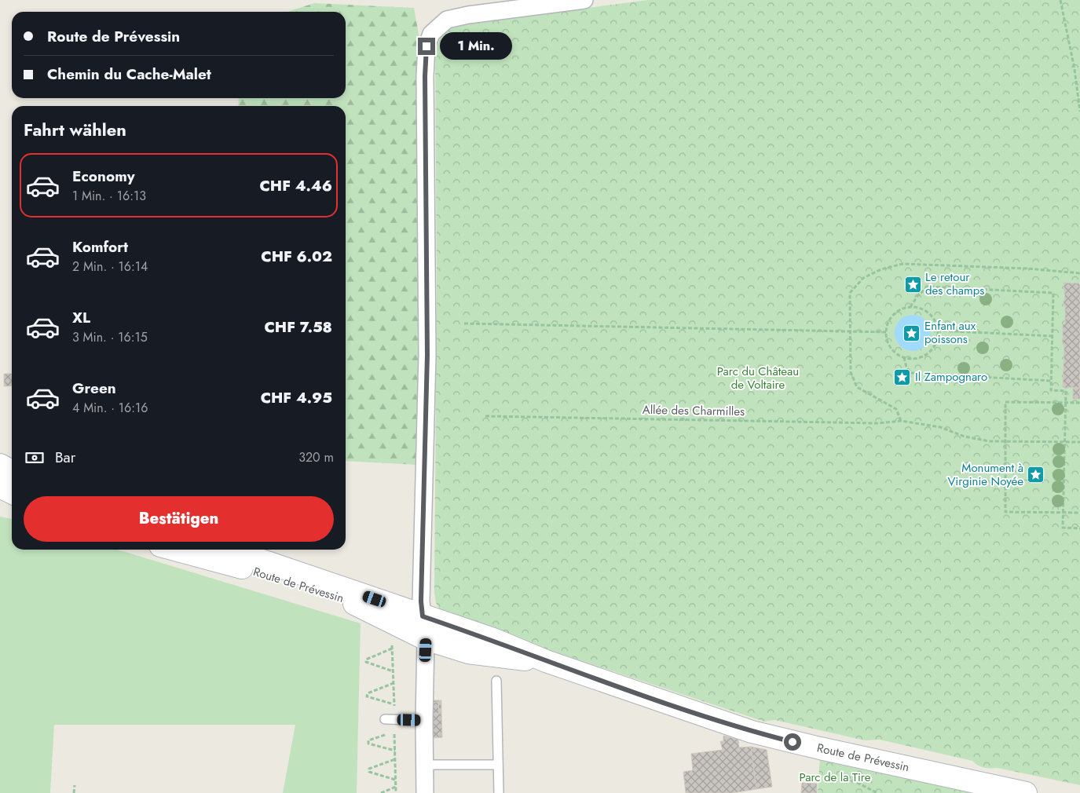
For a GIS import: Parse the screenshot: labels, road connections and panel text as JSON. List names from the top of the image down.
{
  "streets": {
    "main road": ["Route de Prévessin"],
    "path": ["Allée des Charmilles"]
  },
  "parks": ["Parc du Château de Voltaire", "Parc de la Tire"],
  "places": {
    "place": [
      "Le retour des champs",
      "Enfant aux poissons",
      "Il Zampognaro",
      "Monument à Virginie Noyée"
    ]
  },
  "page": {
    "banner": ["Route de Prévessin", "Chemin du Cache-Malet"],
    "bubble": "1 Min.",
    "heading": "Fahrt wählen",
    "list": [
      {
        "name": "Economy",
        "note": "1 Min. · 16:13",
        "value": "CHF 4.46"
      },
      {
        "name": "Komfort",
        "note": "2 Min. · 16:14",
        "value": "CHF 6.02"
      },
      {
        "name": "XL",
        "note": "3 Min. · 16:15",
        "value": "CHF 7.58"
      },
      {
        "name": "Green",
        "note": "4 Min. · 16:16",
        "value": "CHF 4.95"
      }
    ],
    "pay": ["Bar", "320 m"],
    "buttons": "Bestätigen"
  }
}
